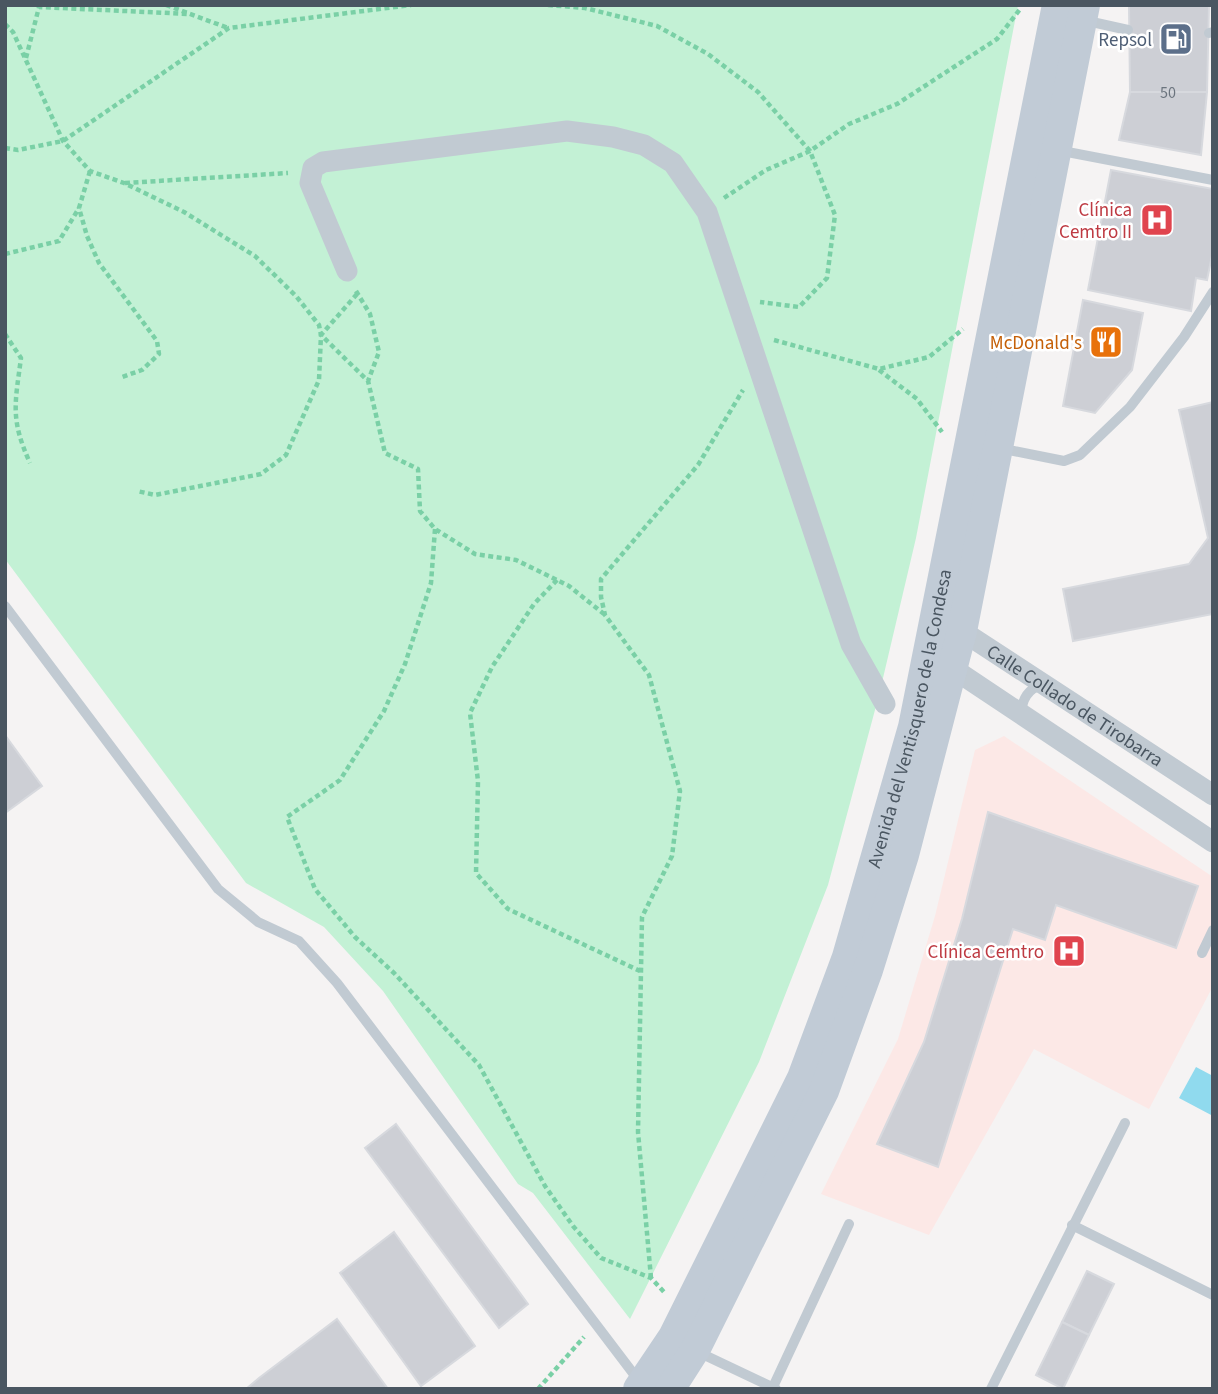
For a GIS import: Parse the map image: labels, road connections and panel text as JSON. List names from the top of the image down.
{
  "streets": {
    "main road": ["Avenida del Ventisquero de la Condesa"],
    "street": ["Calle Collado de Tirobarra"]
  },
  "crossings": [
    ["Calle Collado de Tirobarra", "Avenida del Ventisquero de la Condesa"]
  ],
  "places": {
    "fuel station": ["Repsol"],
    "hospital": ["Clínica Cemtro II", "Clínica Cemtro"],
    "restaurant": ["McDonald's"]
  },
  "house_numbers": ["50"]
}
